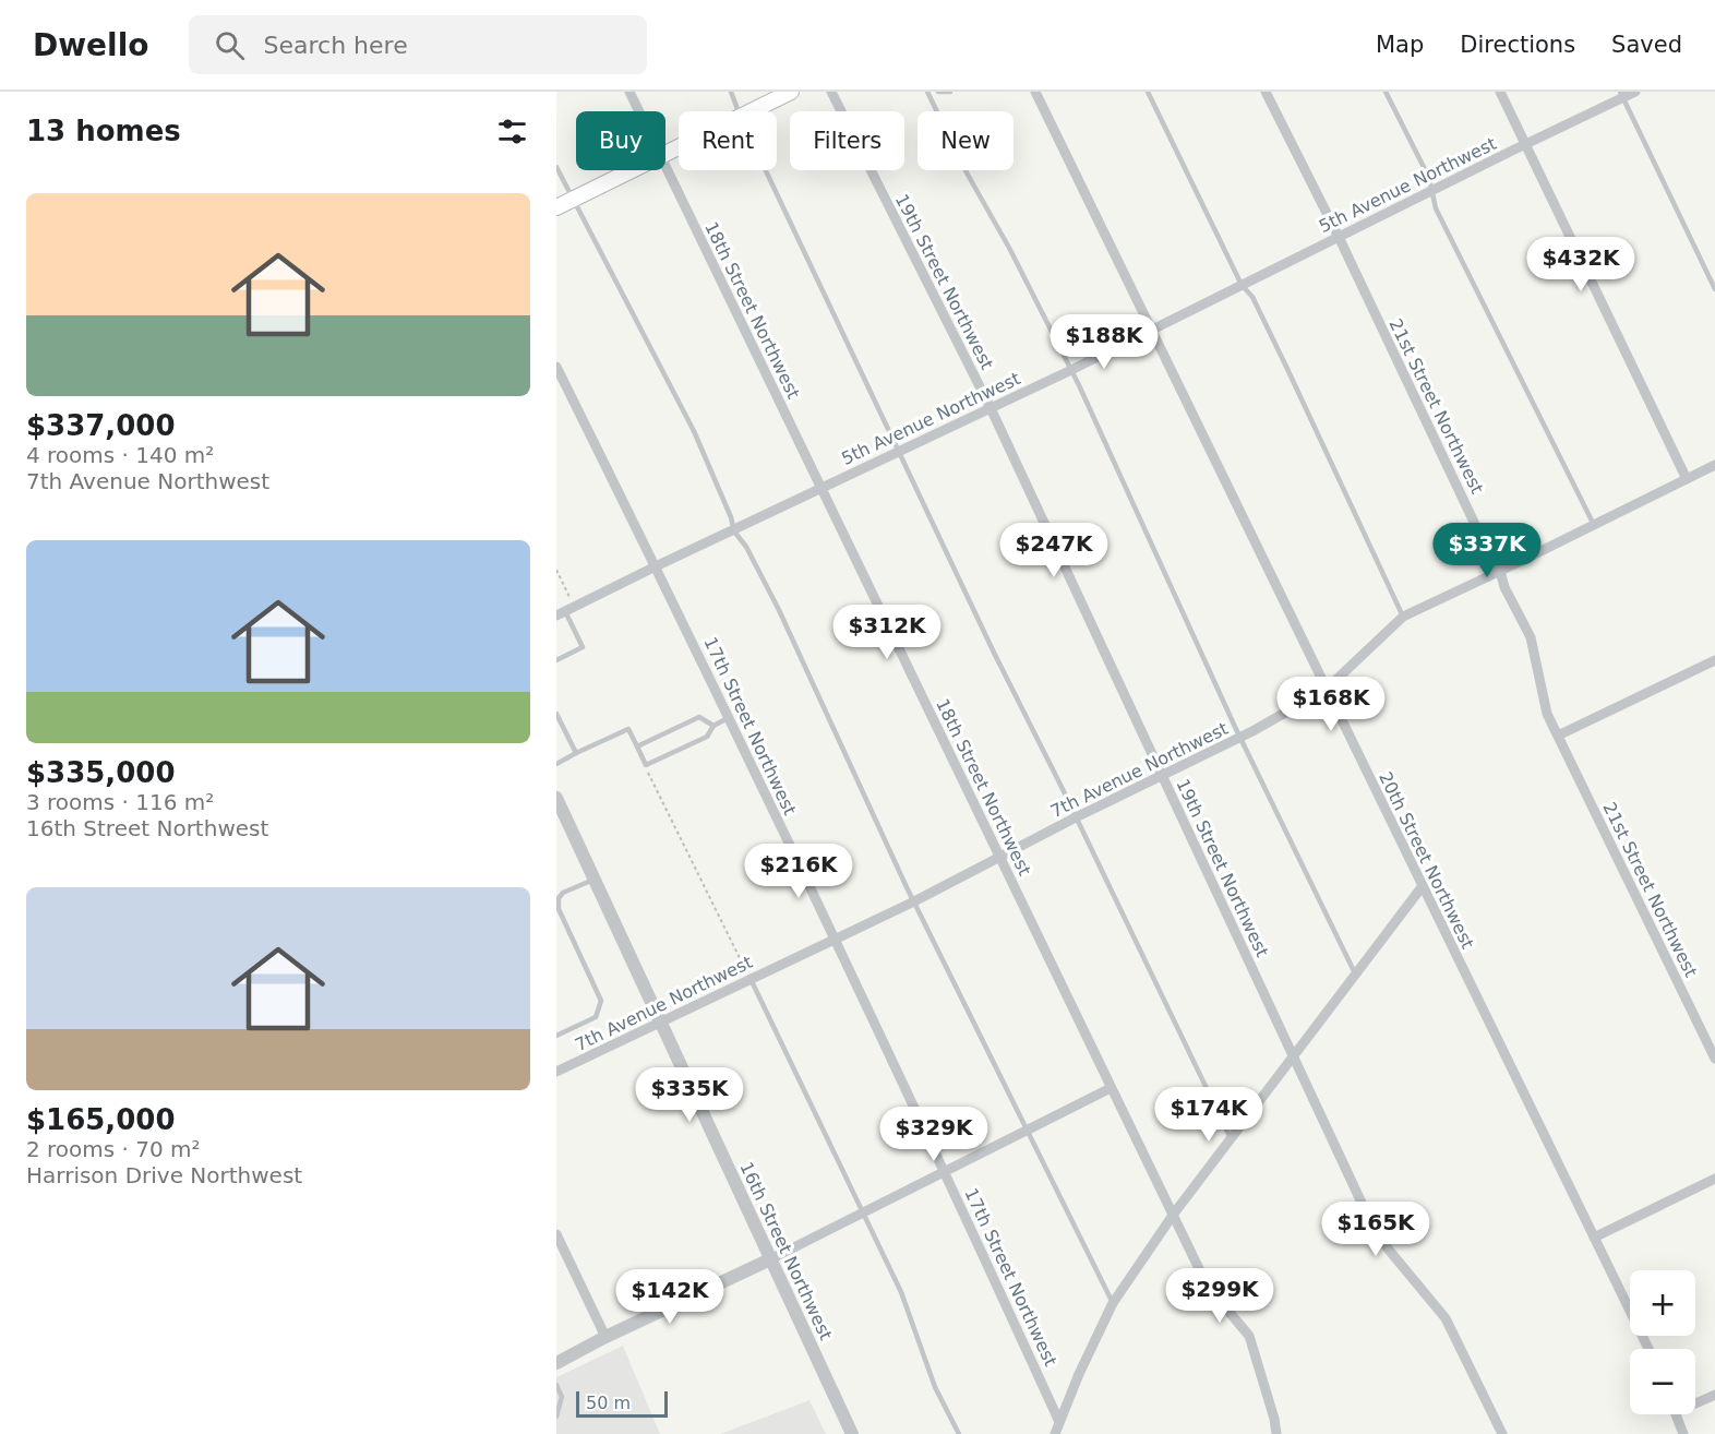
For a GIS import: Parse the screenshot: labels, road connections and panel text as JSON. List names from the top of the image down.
{
  "streets": {
    "street": [
      "5th Avenue Northwest",
      "19th Street Northwest",
      "18th Street Northwest",
      "21st Street Northwest",
      "17th Street Northwest",
      "7th Avenue Northwest",
      "20th Street Northwest",
      "16th Street Northwest"
    ]
  },
  "crossings": [
    ["5th Avenue Northwest", "19th Street Northwest"],
    ["5th Avenue Northwest", "18th Street Northwest"],
    ["5th Avenue Northwest", "21st Street Northwest"],
    ["5th Avenue Northwest", "17th Street Northwest"],
    ["5th Avenue Northwest", "20th Street Northwest"],
    ["19th Street Northwest", "7th Avenue Northwest"],
    ["18th Street Northwest", "7th Avenue Northwest"],
    ["21st Street Northwest", "7th Avenue Northwest"],
    ["17th Street Northwest", "7th Avenue Northwest"],
    ["7th Avenue Northwest", "20th Street Northwest"],
    ["7th Avenue Northwest", "16th Street Northwest"]
  ],
  "scale_bar": "50 m",
  "page": {
    "header": "Dwello",
    "search": "Search here",
    "nav": ["Map", "Directions", "Saved"],
    "heading": "13 homes",
    "chip": [
      "Buy",
      "Rent",
      "Filters",
      "New"
    ],
    "list": [
      {
        "name": "$337,000",
        "note": "4 rooms · 140 m² · 7th Avenue Northwest"
      },
      {
        "name": "$335,000",
        "note": "3 rooms · 116 m² · 16th Street Northwest"
      },
      {
        "name": "$165,000",
        "note": "2 rooms · 70 m² · Harrison Drive Northwest"
      }
    ],
    "price": [
      "$432K",
      "$188K",
      "$247K",
      "$337K",
      "$312K",
      "$168K",
      "$216K",
      "$335K",
      "$174K",
      "$329K",
      "$165K",
      "$299K",
      "$142K"
    ],
    "map_buttons": ["+", "−"],
    "scale": "50 m"
  }
}
